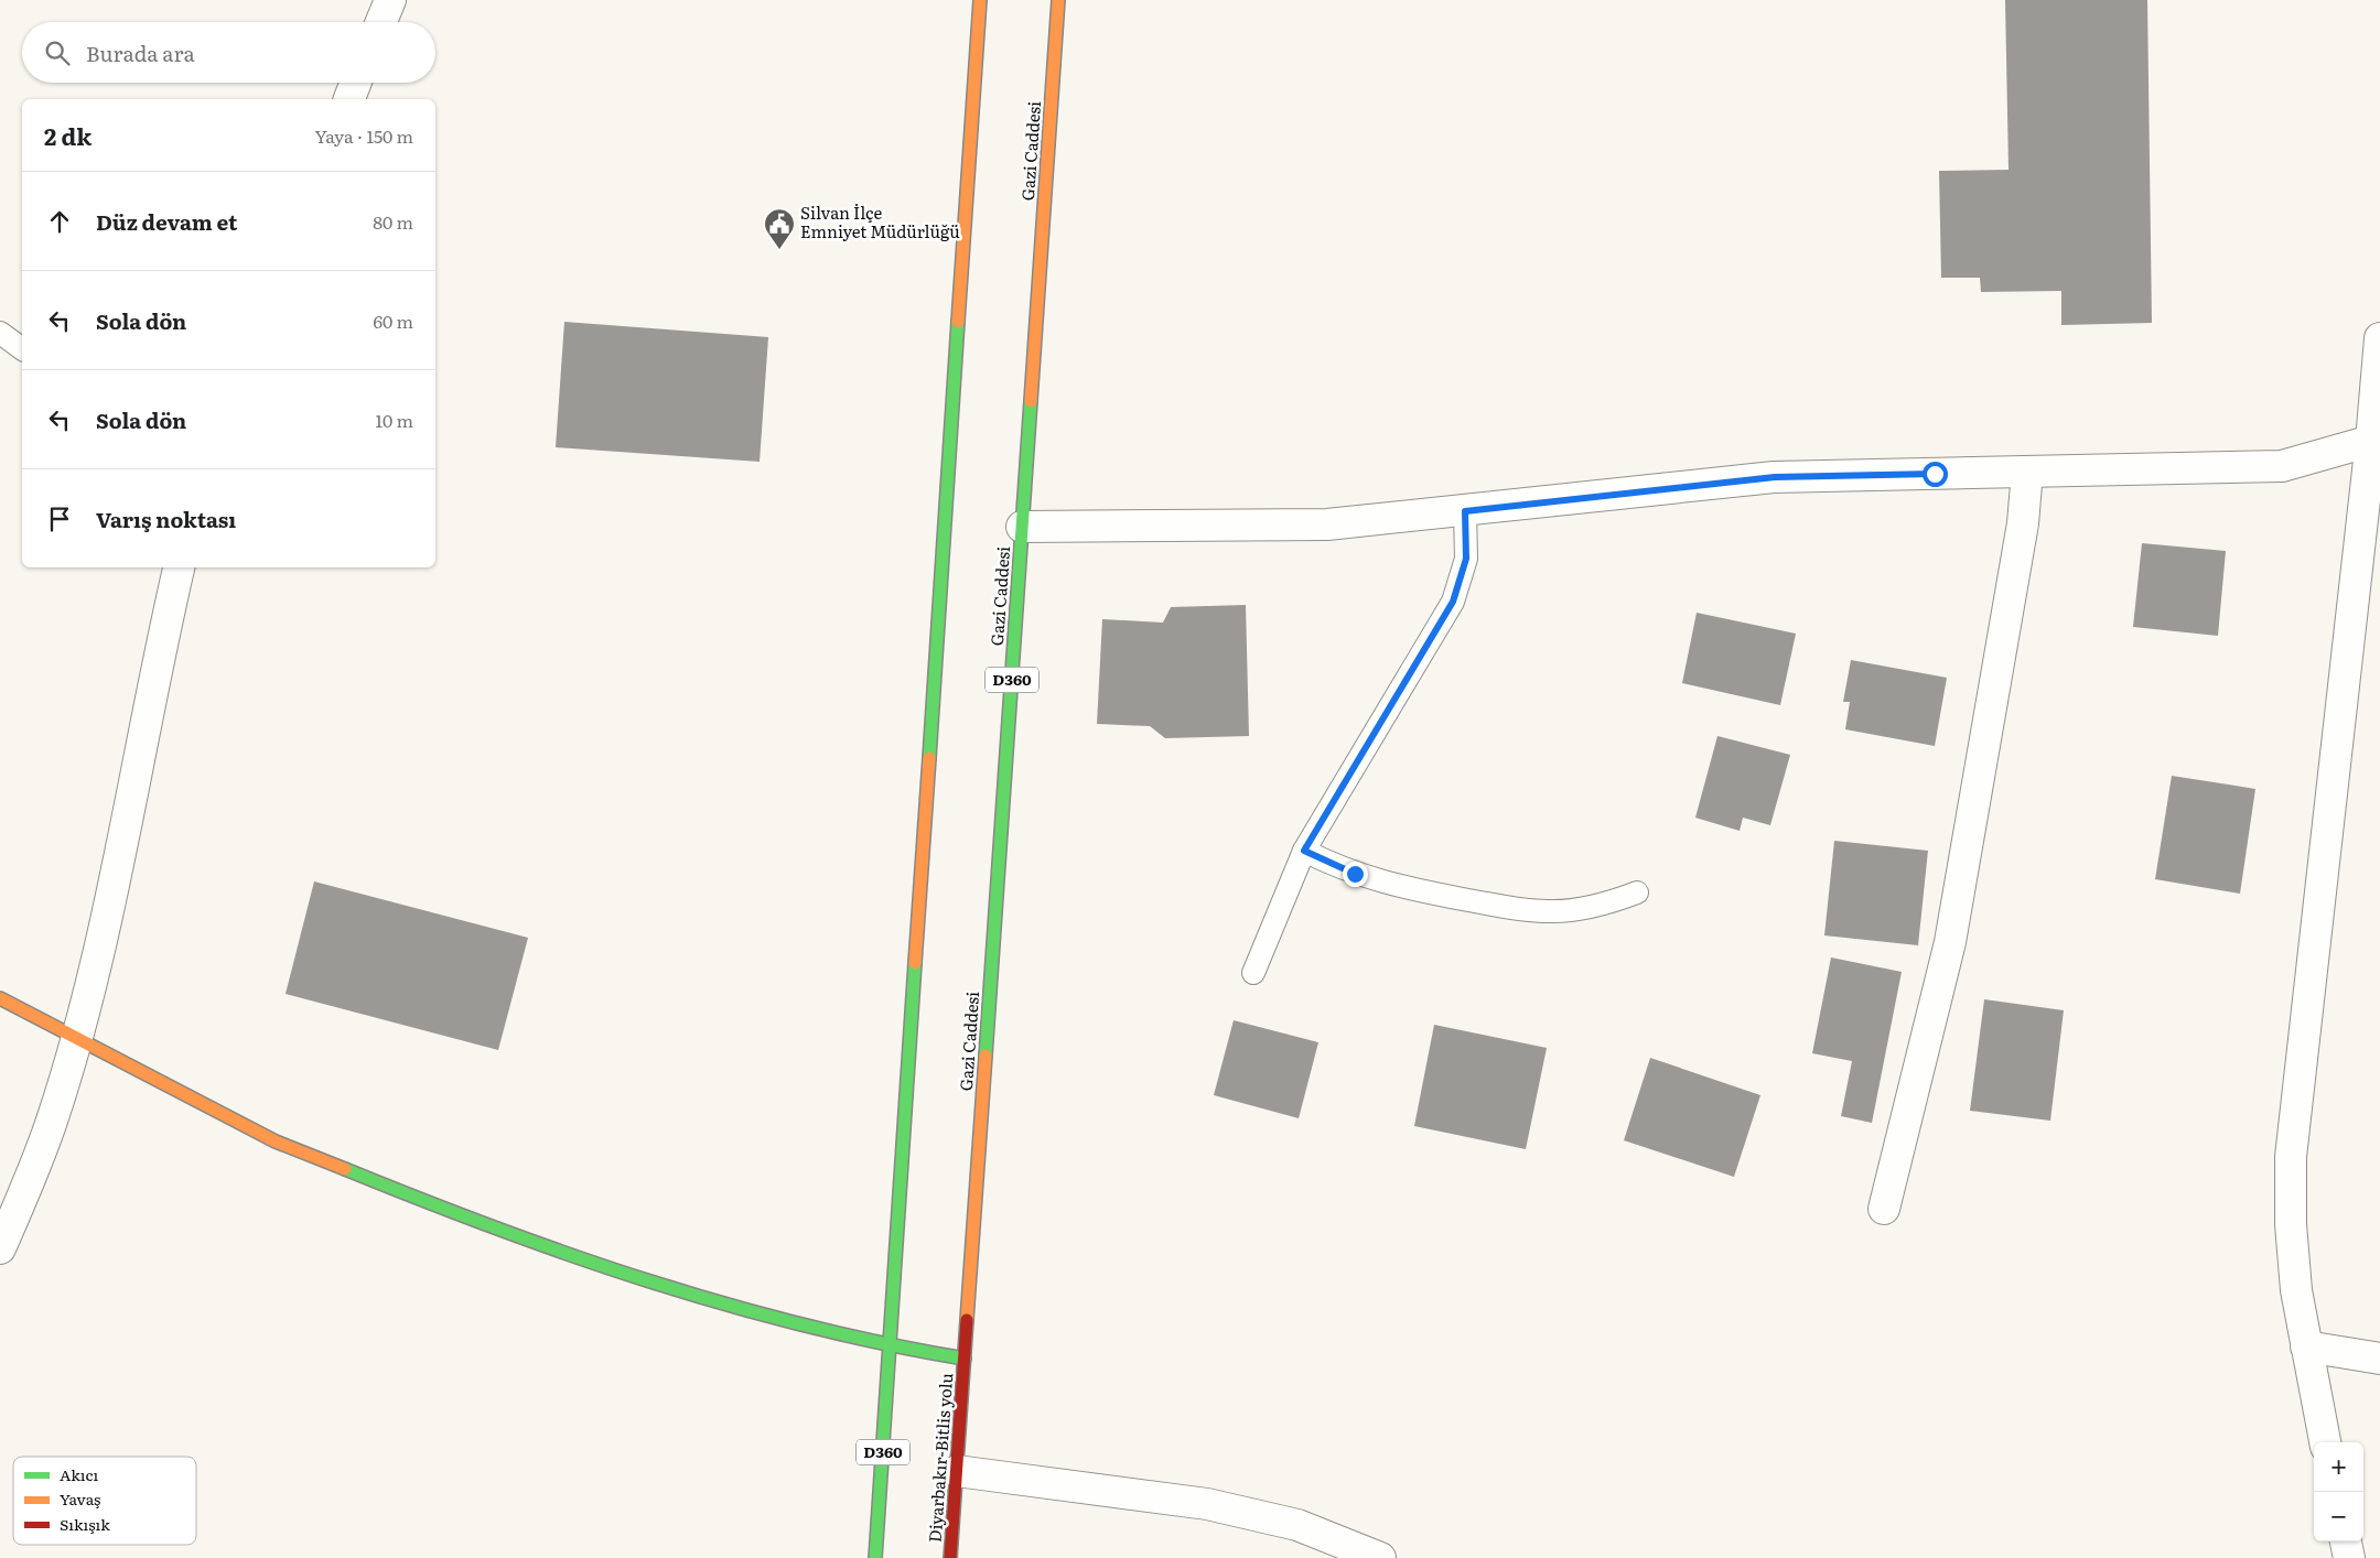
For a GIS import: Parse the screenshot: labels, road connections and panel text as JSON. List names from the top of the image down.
{
  "streets": {
    "main road": ["Gazi Caddesi", "D360", "Diyarbakır-Bitlis yolu"]
  },
  "crossings": [
    ["Gazi Caddesi", "Diyarbakır-Bitlis yolu"]
  ],
  "places": {
    "public building": ["Silvan İlçe Emniyet Müdürlüğü"]
  },
  "legend": ["Akıcı", "Yavaş", "Sıkışık"],
  "page": {
    "search": "Burada ara",
    "heading": ["2 dk", "Yaya · 150 m"],
    "list": [
      ["Düz devam et", "80 m"],
      ["Sola dön", "60 m"],
      ["Sola dön", "10 m"],
      "Varış noktası"
    ],
    "map_buttons": ["+", "−"]
  }
}
